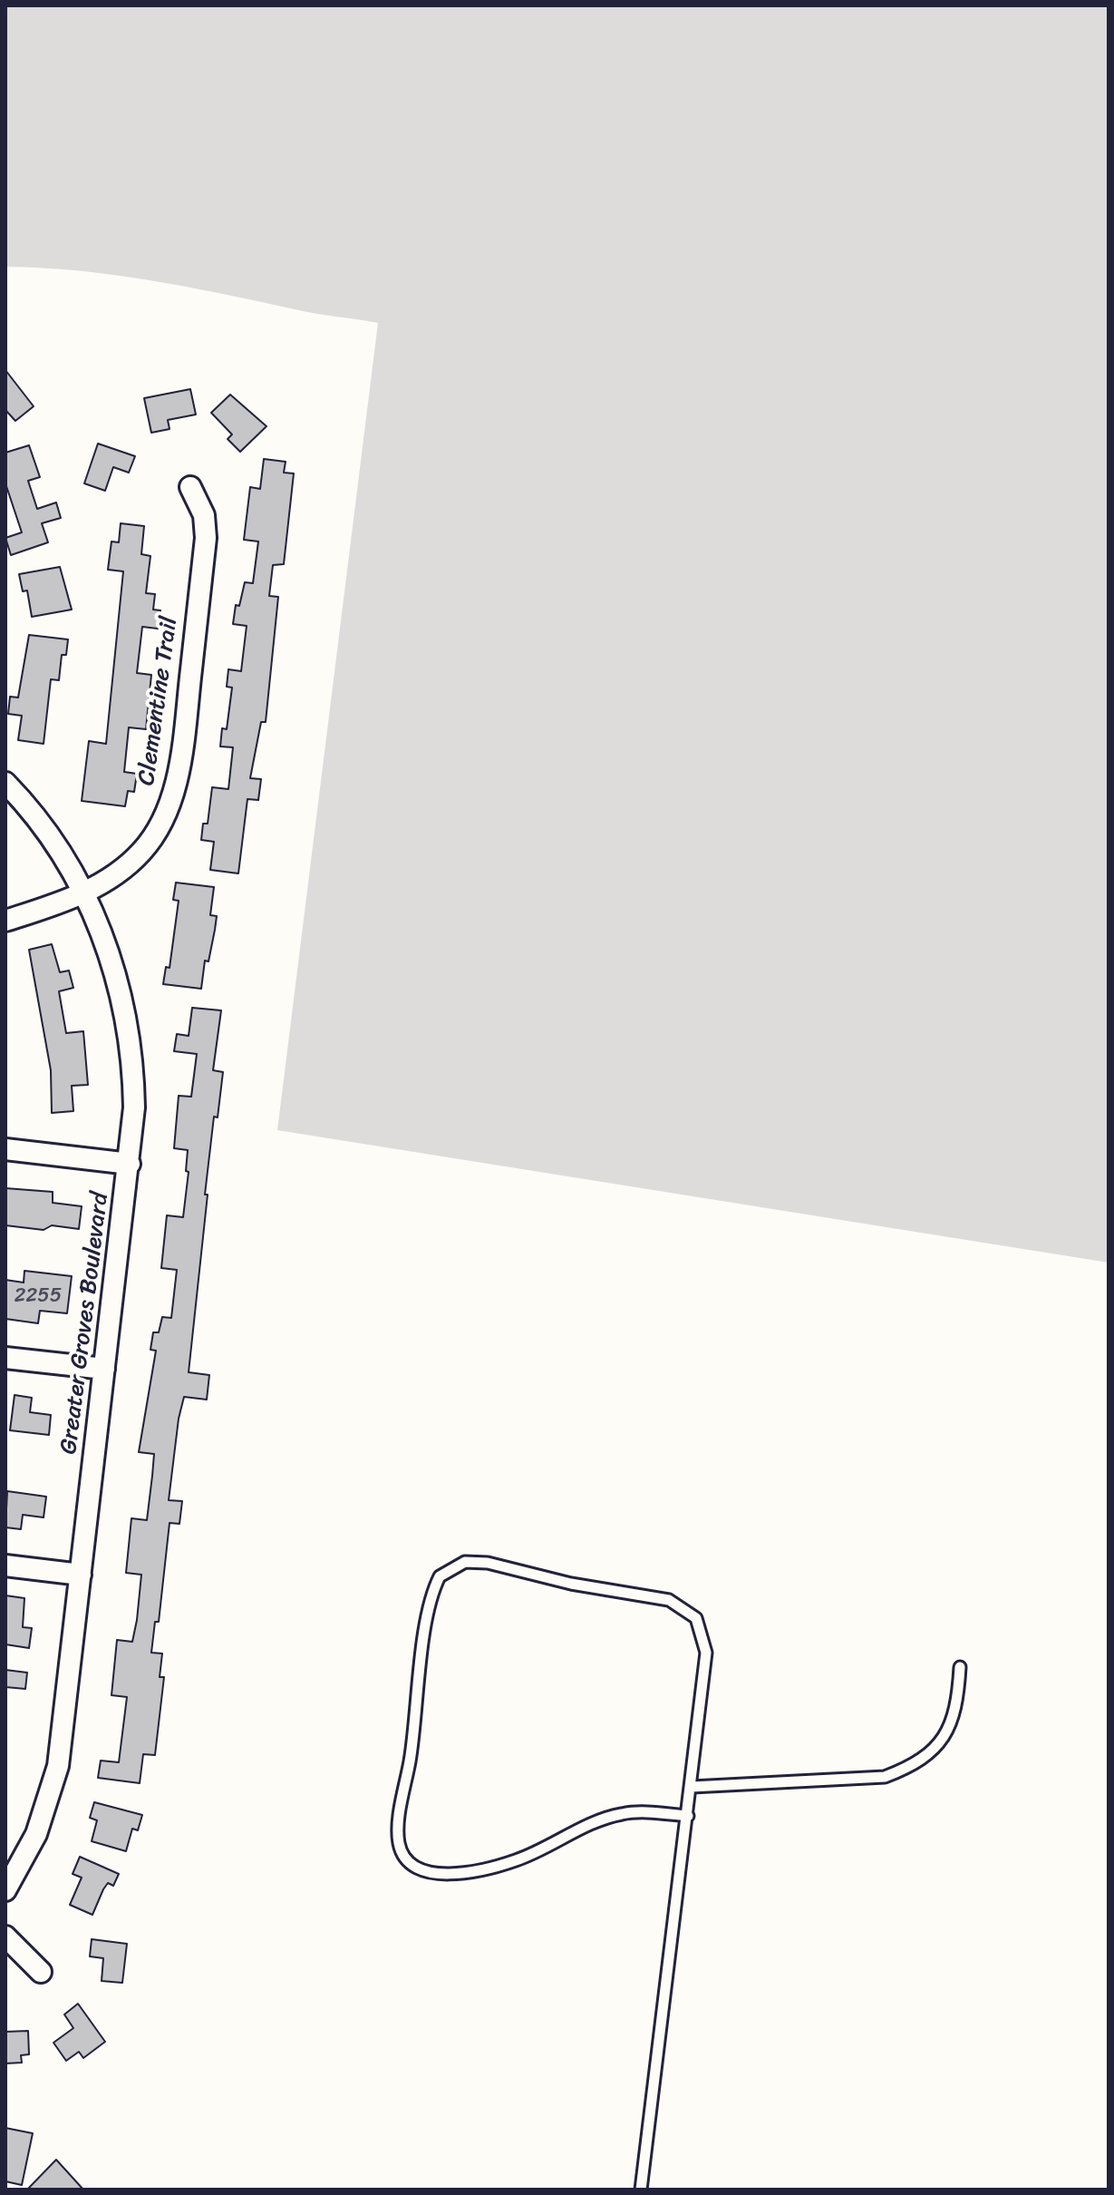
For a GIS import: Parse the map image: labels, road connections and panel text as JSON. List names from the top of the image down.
{
  "streets": {
    "street": ["Clementine Trail", "Greater Groves Boulevard"]
  },
  "crossings": [
    ["Clementine Trail", "Greater Groves Boulevard"]
  ],
  "house_numbers": ["2255"]
}
